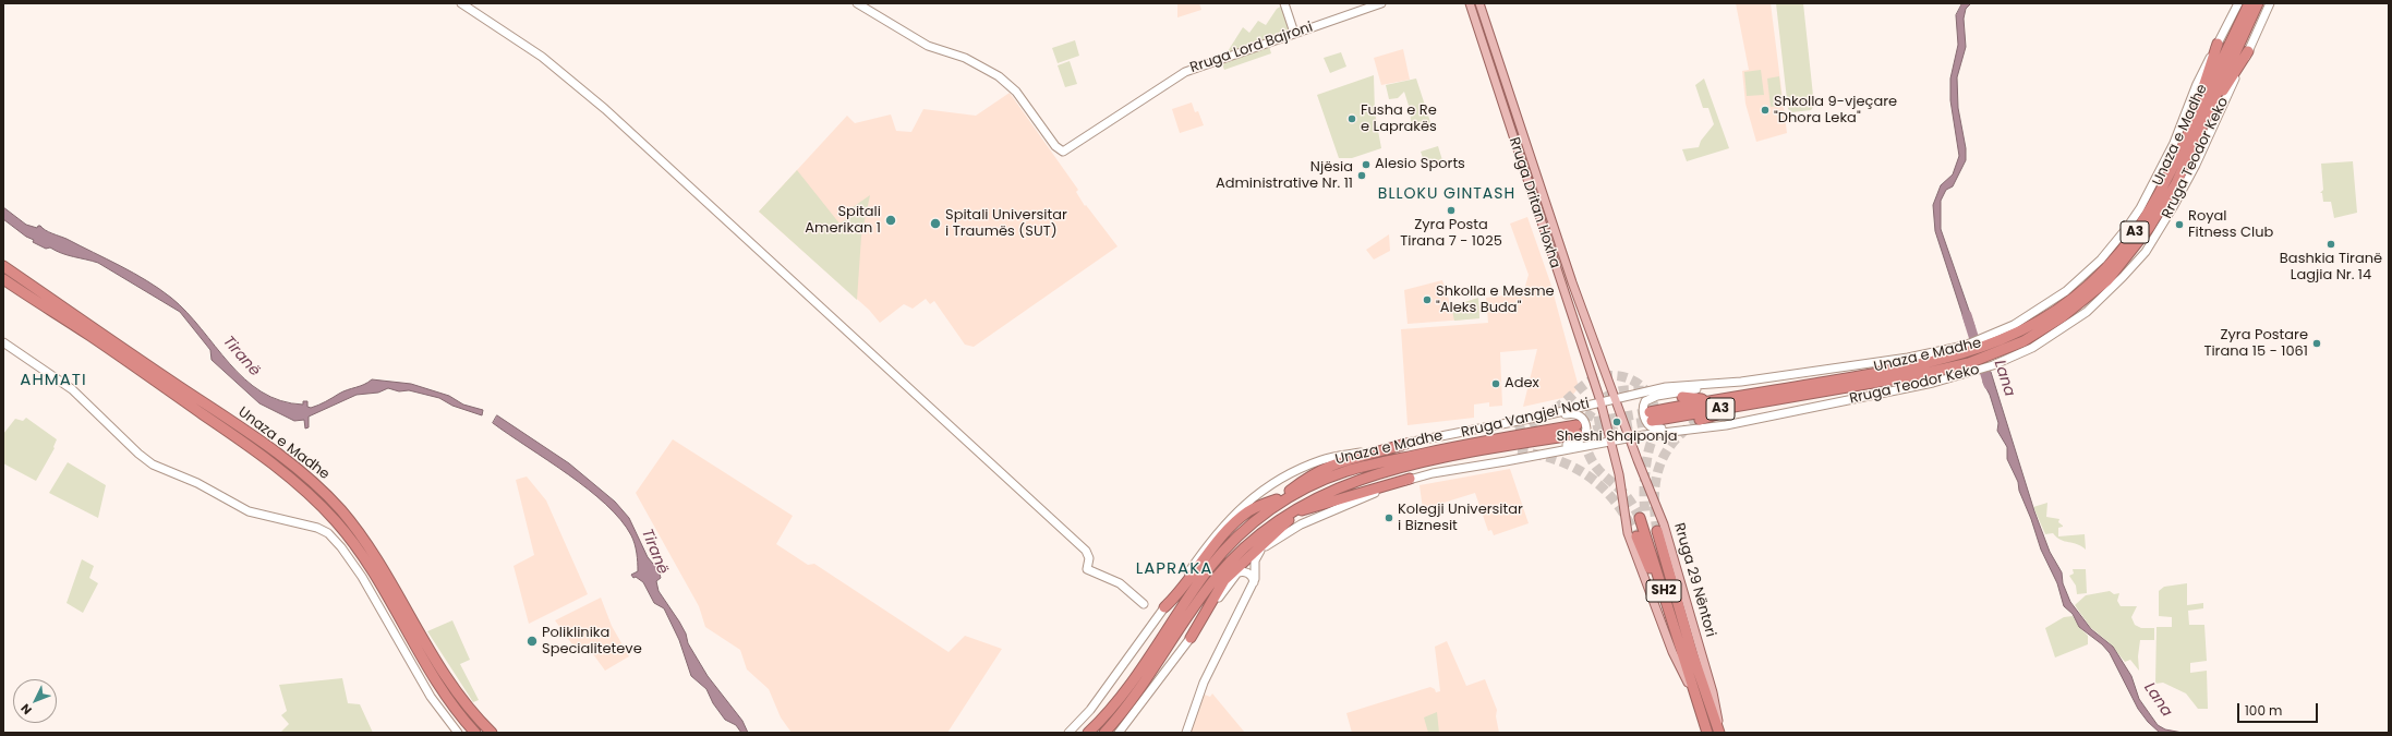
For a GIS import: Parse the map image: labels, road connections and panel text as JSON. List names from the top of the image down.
{
  "streets": {
    "highway": ["Unaza e Madhe", "A3", "SH2"],
    "main road": [
      "Rruga Lord Bajroni",
      "Rruga Teodor Keko",
      "Rruga Dritan Hoxha",
      "Rruga Vangjel Noti",
      "Rruga 29 Nëntori"
    ]
  },
  "crossings": [
    ["Unaza e Madhe", "Rruga Teodor Keko"],
    ["Rruga Teodor Keko", "Rruga Dritan Hoxha"],
    ["Rruga Teodor Keko", "Rruga Vangjel Noti"],
    ["Rruga Teodor Keko", "Rruga 29 Nëntori"],
    ["Rruga Dritan Hoxha", "Rruga Vangjel Noti"],
    ["Rruga Dritan Hoxha", "Rruga 29 Nëntori"],
    ["Rruga 29 Nëntori", "SH2"]
  ],
  "districts": ["BLLOKU GINTASH", "AHMATI", "LAPRAKA"],
  "water": ["Tiranë", "Lana"],
  "places": [
    "Shkolla 9-vjeçare \"Dhora Leka\"",
    "Fusha e Re e Laprakës",
    "Alesio Sports",
    "Njësia Administrative Nr. 11",
    "Zyra Posta Tirana 7 - 1025",
    "Spitali Amerikan 1",
    "Spitali Universitar i Traumës (SUT)",
    "Royal Fitness Club",
    "Bashkia Tiranë Lagjia Nr. 14",
    "Shkolla e Mesme \"Aleks Buda\"",
    "Zyra Postare Tirana 15 - 1061",
    "Adex",
    "Sheshi Shqiponja",
    "Kolegji Universitar i Biznesit",
    "Poliklinika Specialiteteve"
  ],
  "scale_bar": "100 m",
  "north": "bottom left"
}
